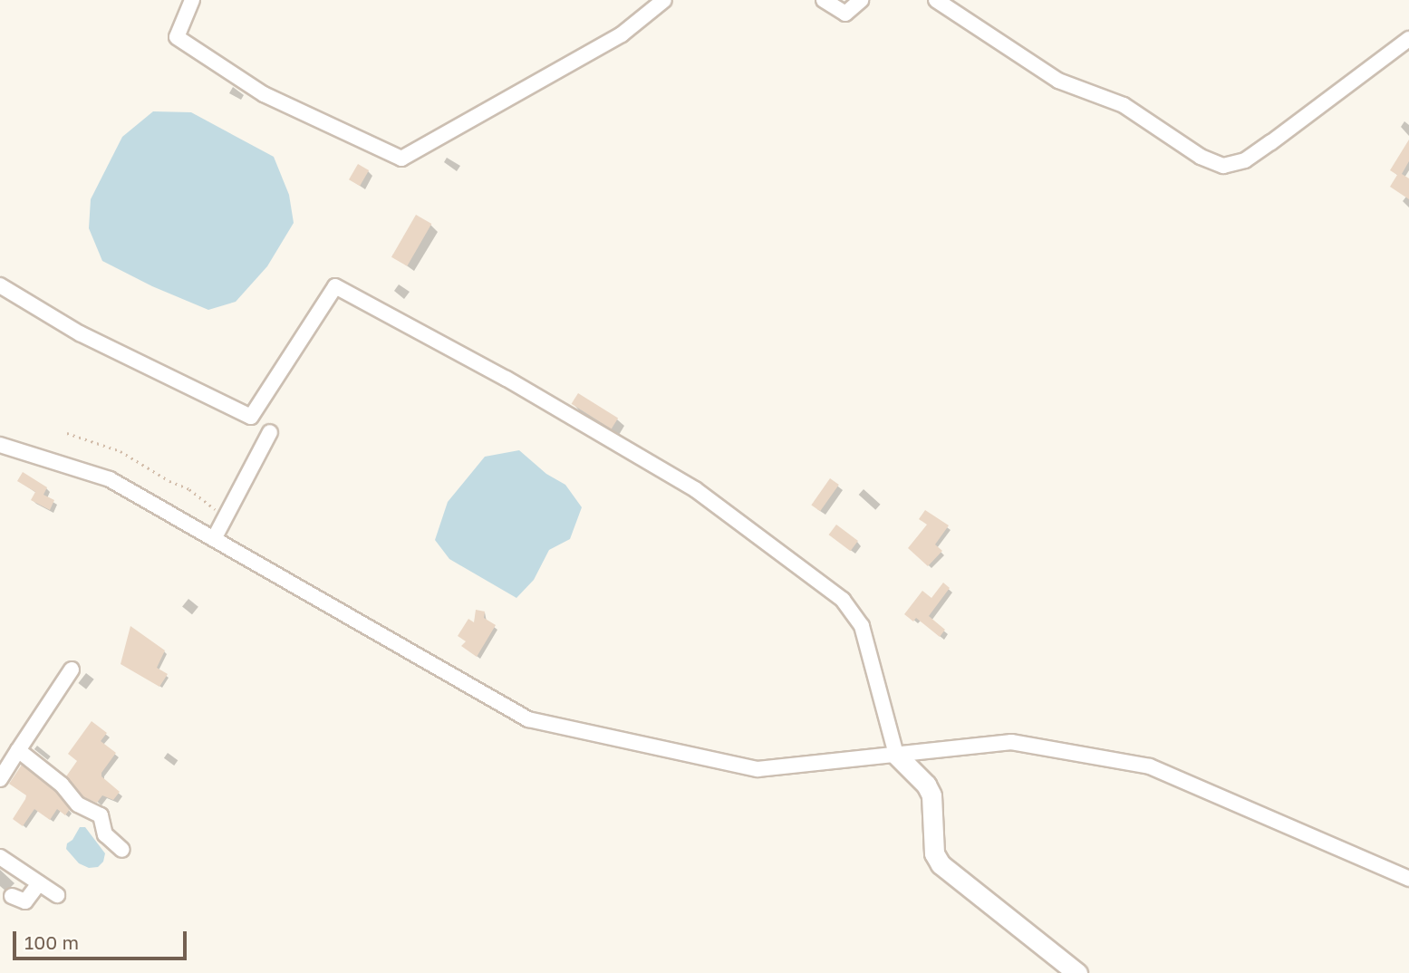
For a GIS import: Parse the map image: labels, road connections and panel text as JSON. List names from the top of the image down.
{
  "scale_bar": "100 m"
}
